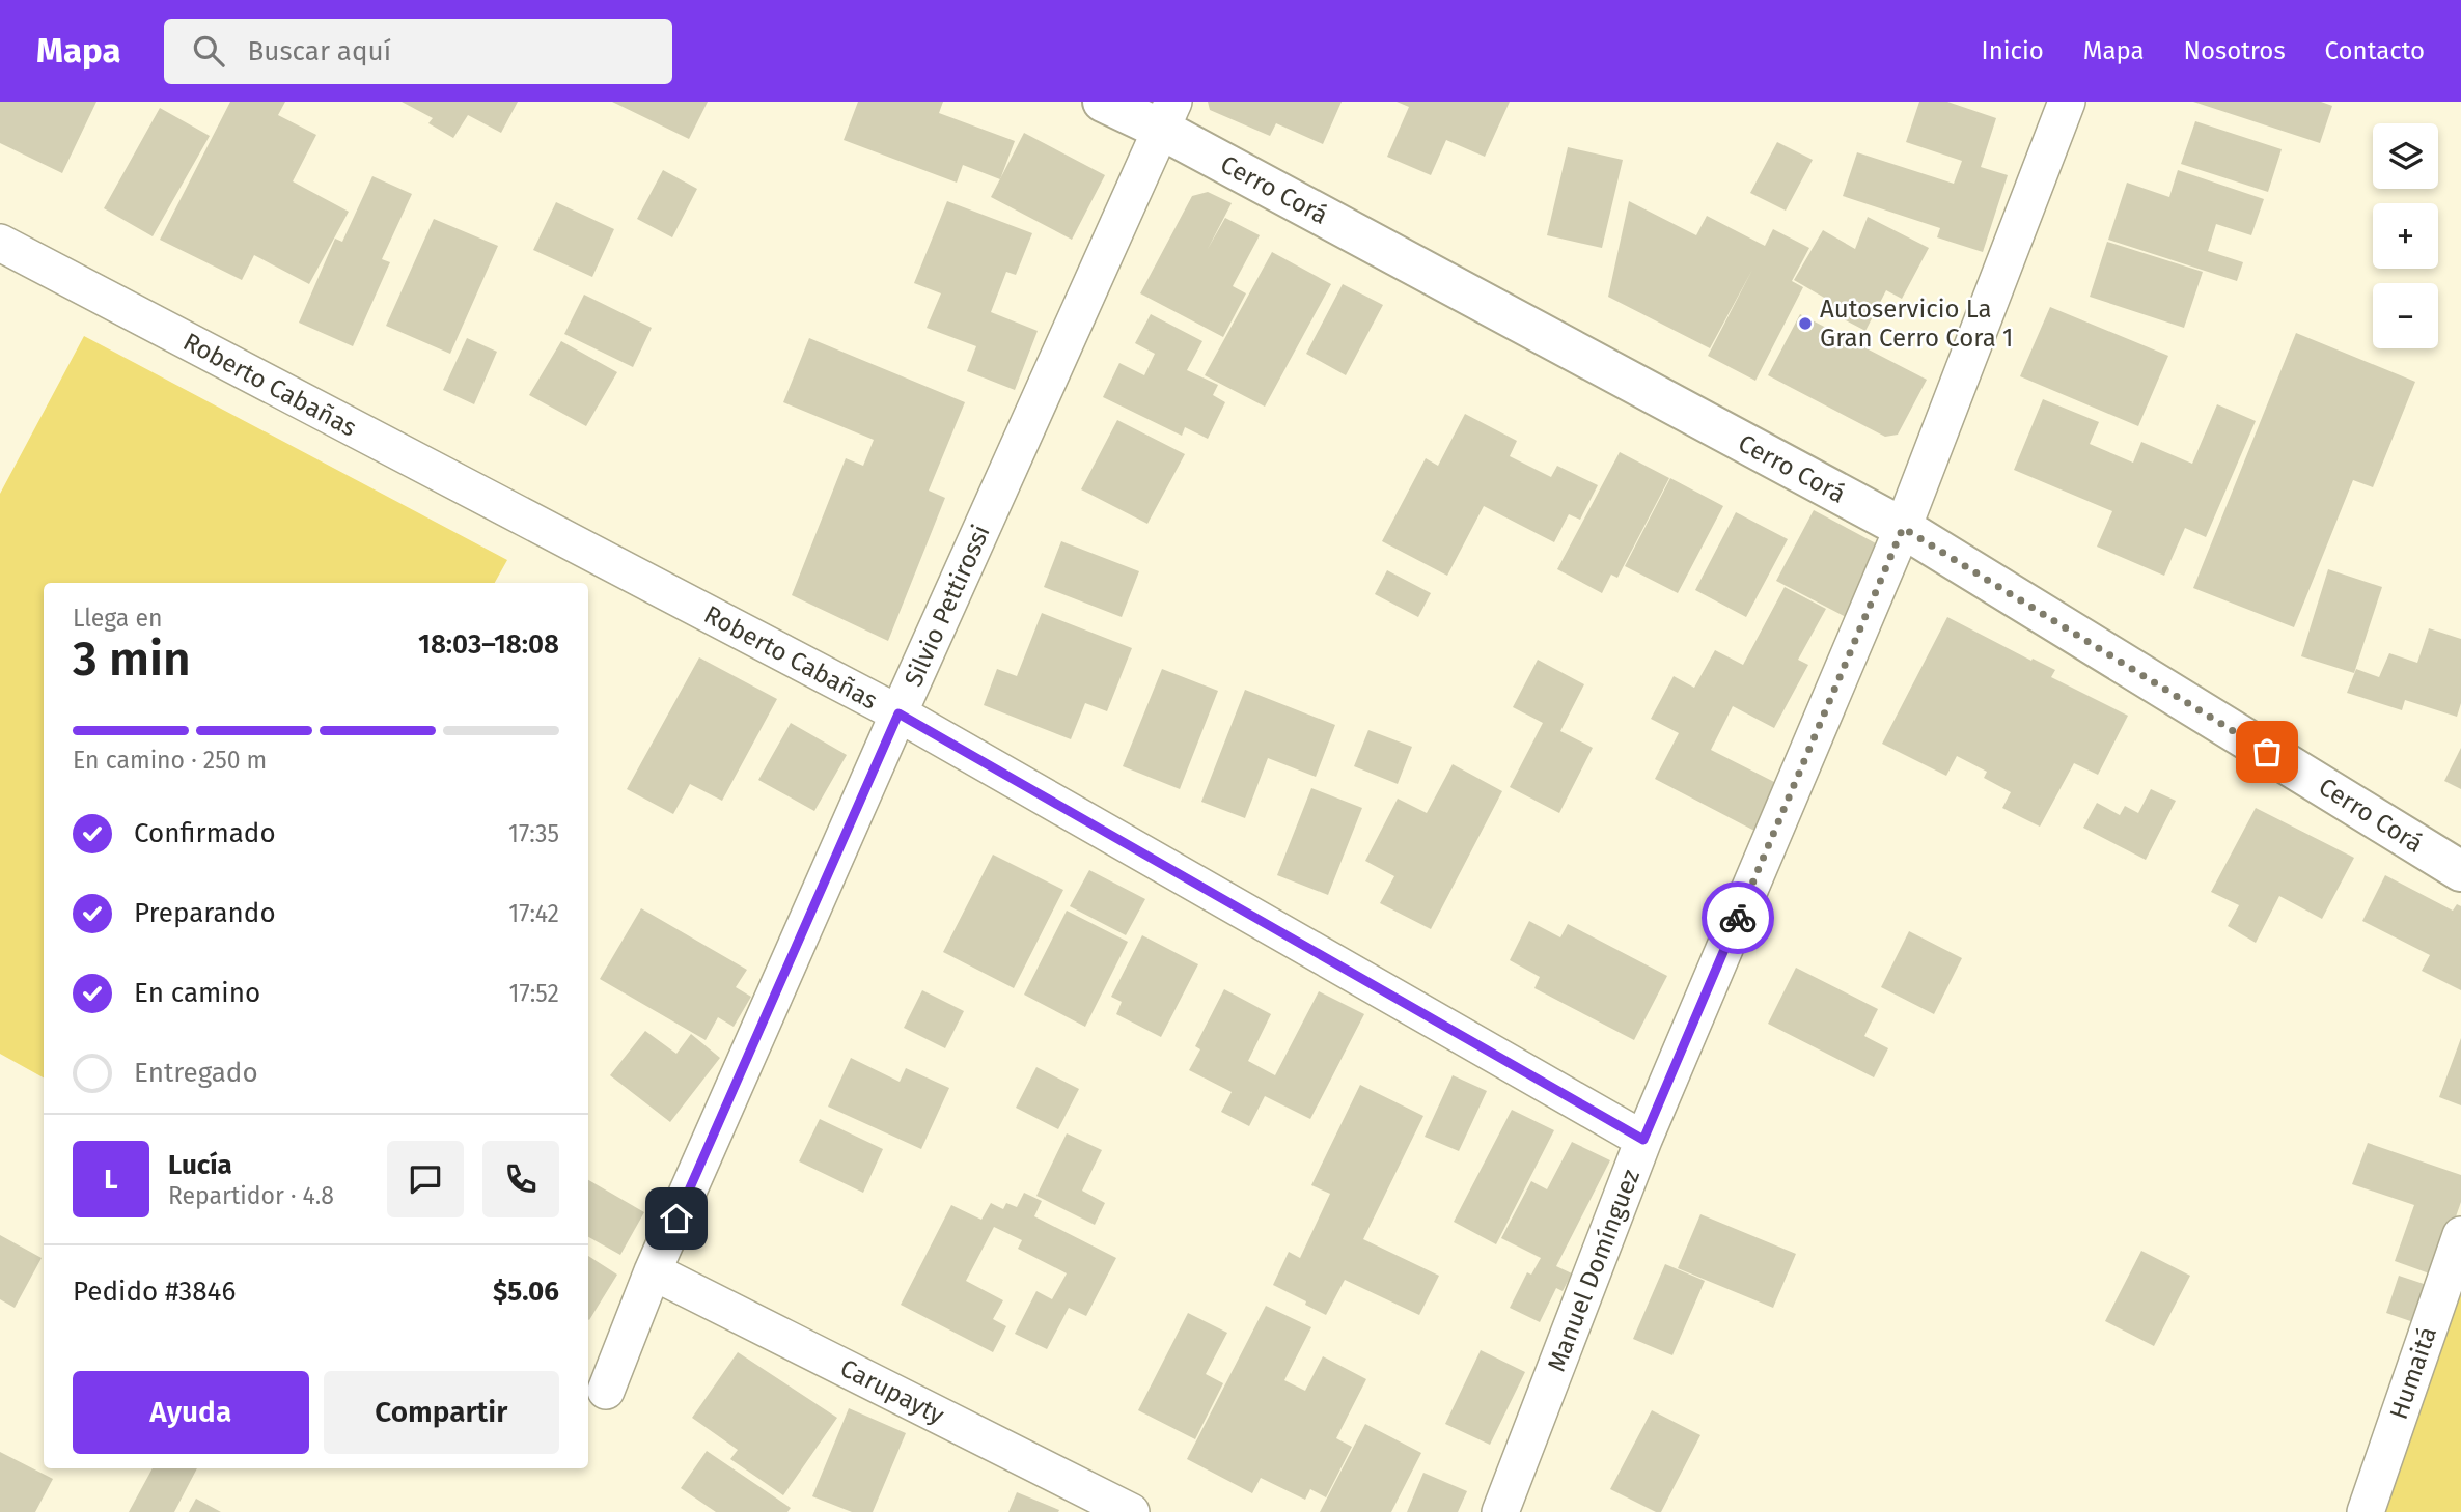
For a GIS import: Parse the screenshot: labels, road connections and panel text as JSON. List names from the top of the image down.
{
  "streets": {
    "street": [
      "Cerro Corá",
      "Roberto Cabañas",
      "Silvio Pettirossi",
      "Manuel Domínguez",
      "Humaitá",
      "Carupayty"
    ]
  },
  "crossings": [
    ["Cerro Corá", "Silvio Pettirossi"],
    ["Cerro Corá", "Manuel Domínguez"],
    ["Roberto Cabañas", "Silvio Pettirossi"],
    ["Roberto Cabañas", "Manuel Domínguez"],
    ["Silvio Pettirossi", "Carupayty"]
  ],
  "places": ["Autoservicio La Gran Cerro Cora 1"],
  "page": {
    "header": "Mapa",
    "search": "Buscar aquí",
    "nav": [
      "Inicio",
      "Mapa",
      "Nosotros",
      "Contacto"
    ],
    "map_buttons": ["+", "−"],
    "heading": ["3 min", "Llega en", "18:03–18:08"],
    "panel": [
      "Lucía",
      "Repartidor · 4.8",
      "Pedido #3846",
      "$5.06"
    ],
    "bar": "En camino · 250 m",
    "list": [
      ["Confirmado", "17:35"],
      ["Preparando", "17:42"],
      ["En camino", "17:52"],
      "Entregado"
    ],
    "round": "L",
    "buttons": ["Ayuda", "Compartir"]
  }
}
